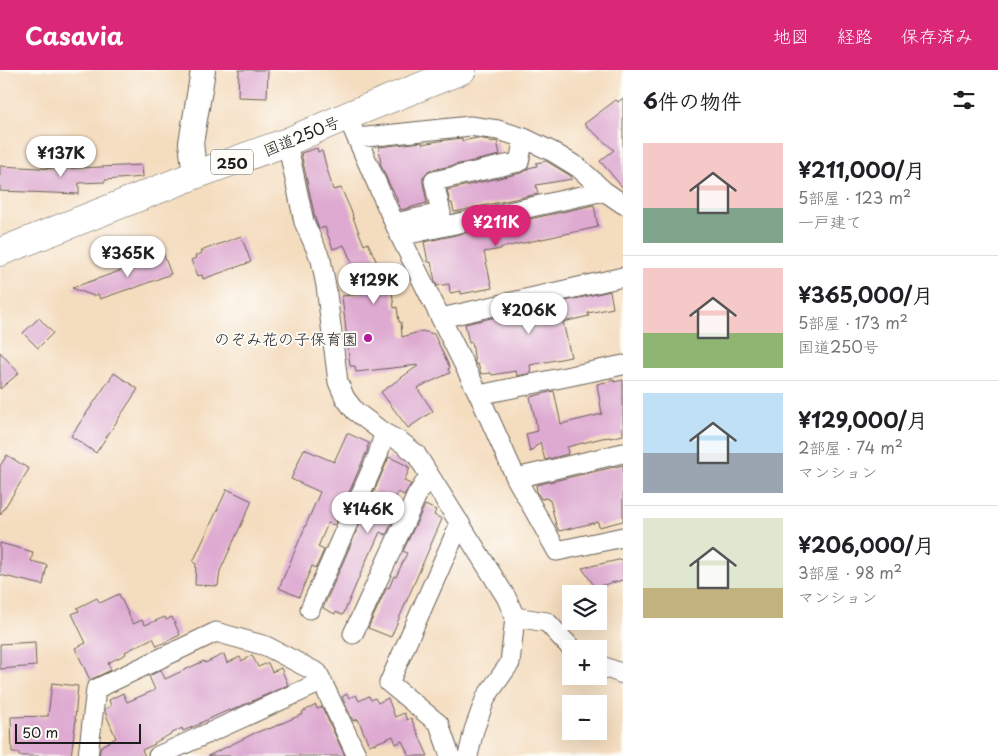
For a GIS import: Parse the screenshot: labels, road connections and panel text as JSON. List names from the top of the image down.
{
  "streets": {
    "highway": ["国道250号", "250"]
  },
  "places": ["のぞみ花の子保育園"],
  "scale_bar": "50 m",
  "page": {
    "header": "Casavia",
    "nav": ["地図", "経路", "保存済み"],
    "heading": "6件の物件",
    "list": [
      {
        "name": "¥211,000/月",
        "note": "5部屋 · 123 m² · 一戸建て"
      },
      {
        "name": "¥365,000/月",
        "note": "5部屋 · 173 m² · 国道250号"
      },
      {
        "name": "¥129,000/月",
        "note": "2部屋 · 74 m² · マンション"
      },
      {
        "name": "¥206,000/月",
        "note": "3部屋 · 98 m² · マンション"
      }
    ],
    "price": [
      "¥137K",
      "¥211K",
      "¥365K",
      "¥129K",
      "¥206K",
      "¥146K"
    ],
    "map_buttons": ["+", "−"],
    "scale": "50 m"
  }
}
